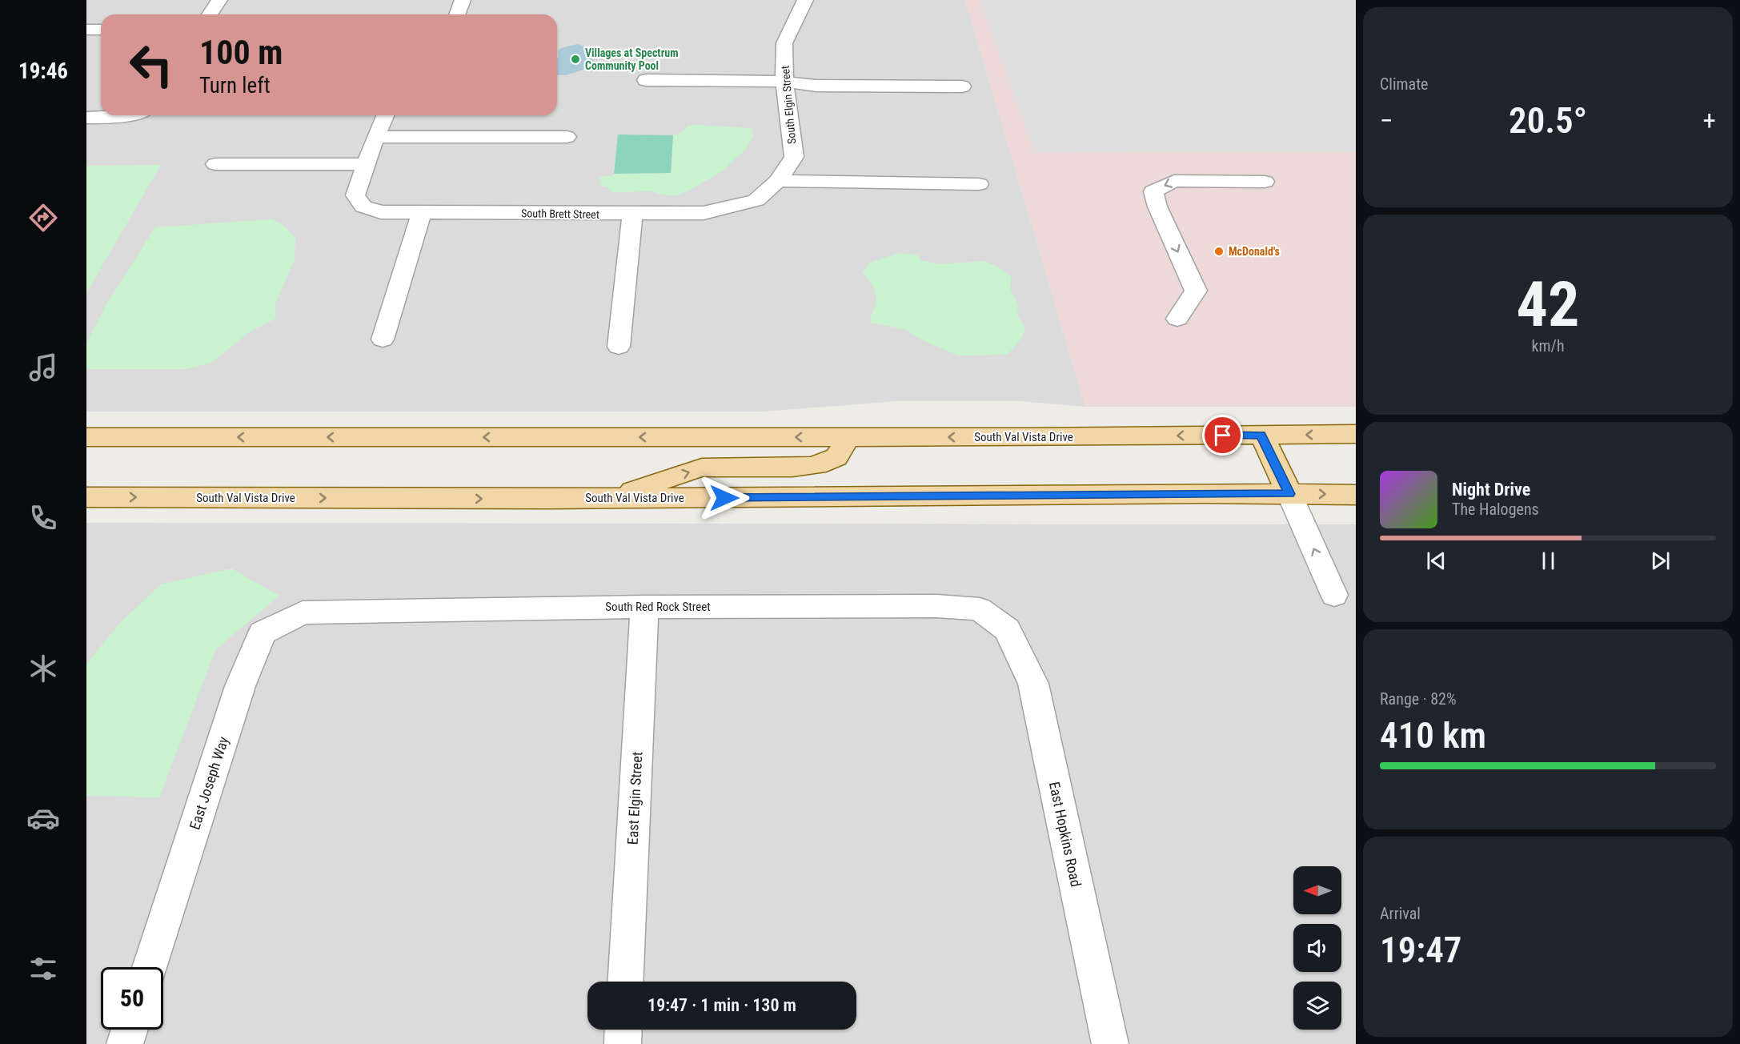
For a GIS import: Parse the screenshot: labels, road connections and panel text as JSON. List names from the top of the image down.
{
  "streets": {
    "main road": ["South Val Vista Drive"],
    "street": [
      "South Elgin Street",
      "South Brett Street",
      "South Red Rock Street",
      "East Joseph Way",
      "East Elgin Street",
      "East Hopkins Road"
    ]
  },
  "crossings": [
    ["South Elgin Street", "South Brett Street"],
    ["South Red Rock Street", "East Joseph Way"],
    ["South Red Rock Street", "East Elgin Street"],
    ["South Red Rock Street", "East Hopkins Road"]
  ],
  "places": ["Villages at Spectrum Community Pool", "McDonald's"],
  "north": "left",
  "page": {
    "tabs": "19:46",
    "tile": [
      "Climate",
      ["42", "km/h"],
      ["Range · 82%", "410 km"],
      ["Arrival", "19:47"]
    ],
    "turn": ["100 m", "Turn left"],
    "heat": ["−", "20.5°", "+"],
    "song": ["Night Drive", "The Halogens"],
    "limit": "50",
    "trip": "19:47 · 1 min · 130 m"
  }
}
